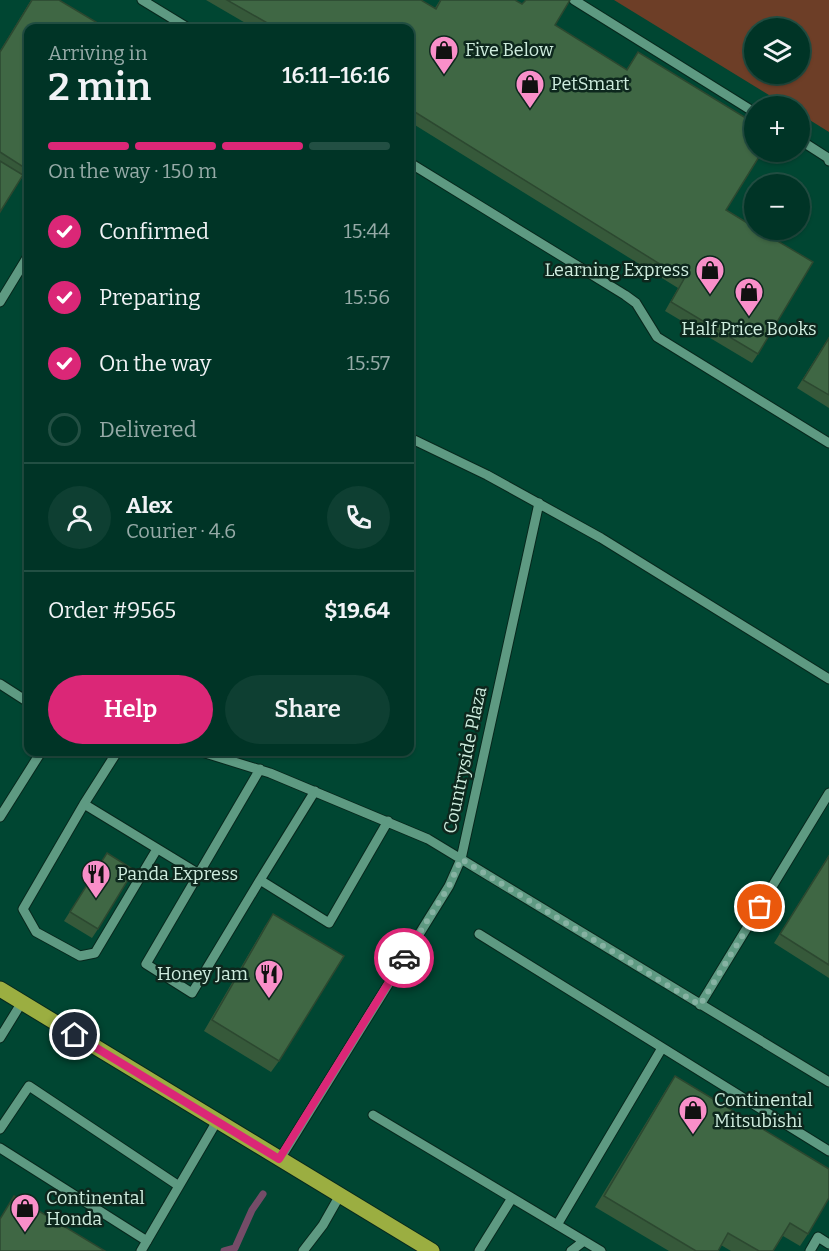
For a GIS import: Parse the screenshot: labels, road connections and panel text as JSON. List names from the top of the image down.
{
  "streets": {
    "lane": ["Countryside Plaza"]
  },
  "places": {
    "shop": [
      "Five Below",
      "PetSmart",
      "Learning Express",
      "Half Price Books",
      "Continental Mitsubishi",
      "Continental Honda"
    ],
    "restaurant": ["Panda Express", "Honey Jam"]
  },
  "page": {
    "map_buttons": ["+", "−"],
    "heading": ["2 min", "Arriving in", "16:11–16:16"],
    "panel": [
      "Alex",
      "Courier · 4.6",
      "Order #9565",
      "$19.64"
    ],
    "bar": "On the way · 150 m",
    "list": [
      ["Confirmed", "15:44"],
      ["Preparing", "15:56"],
      ["On the way", "15:57"],
      "Delivered"
    ],
    "buttons": ["Help", "Share"]
  }
}
